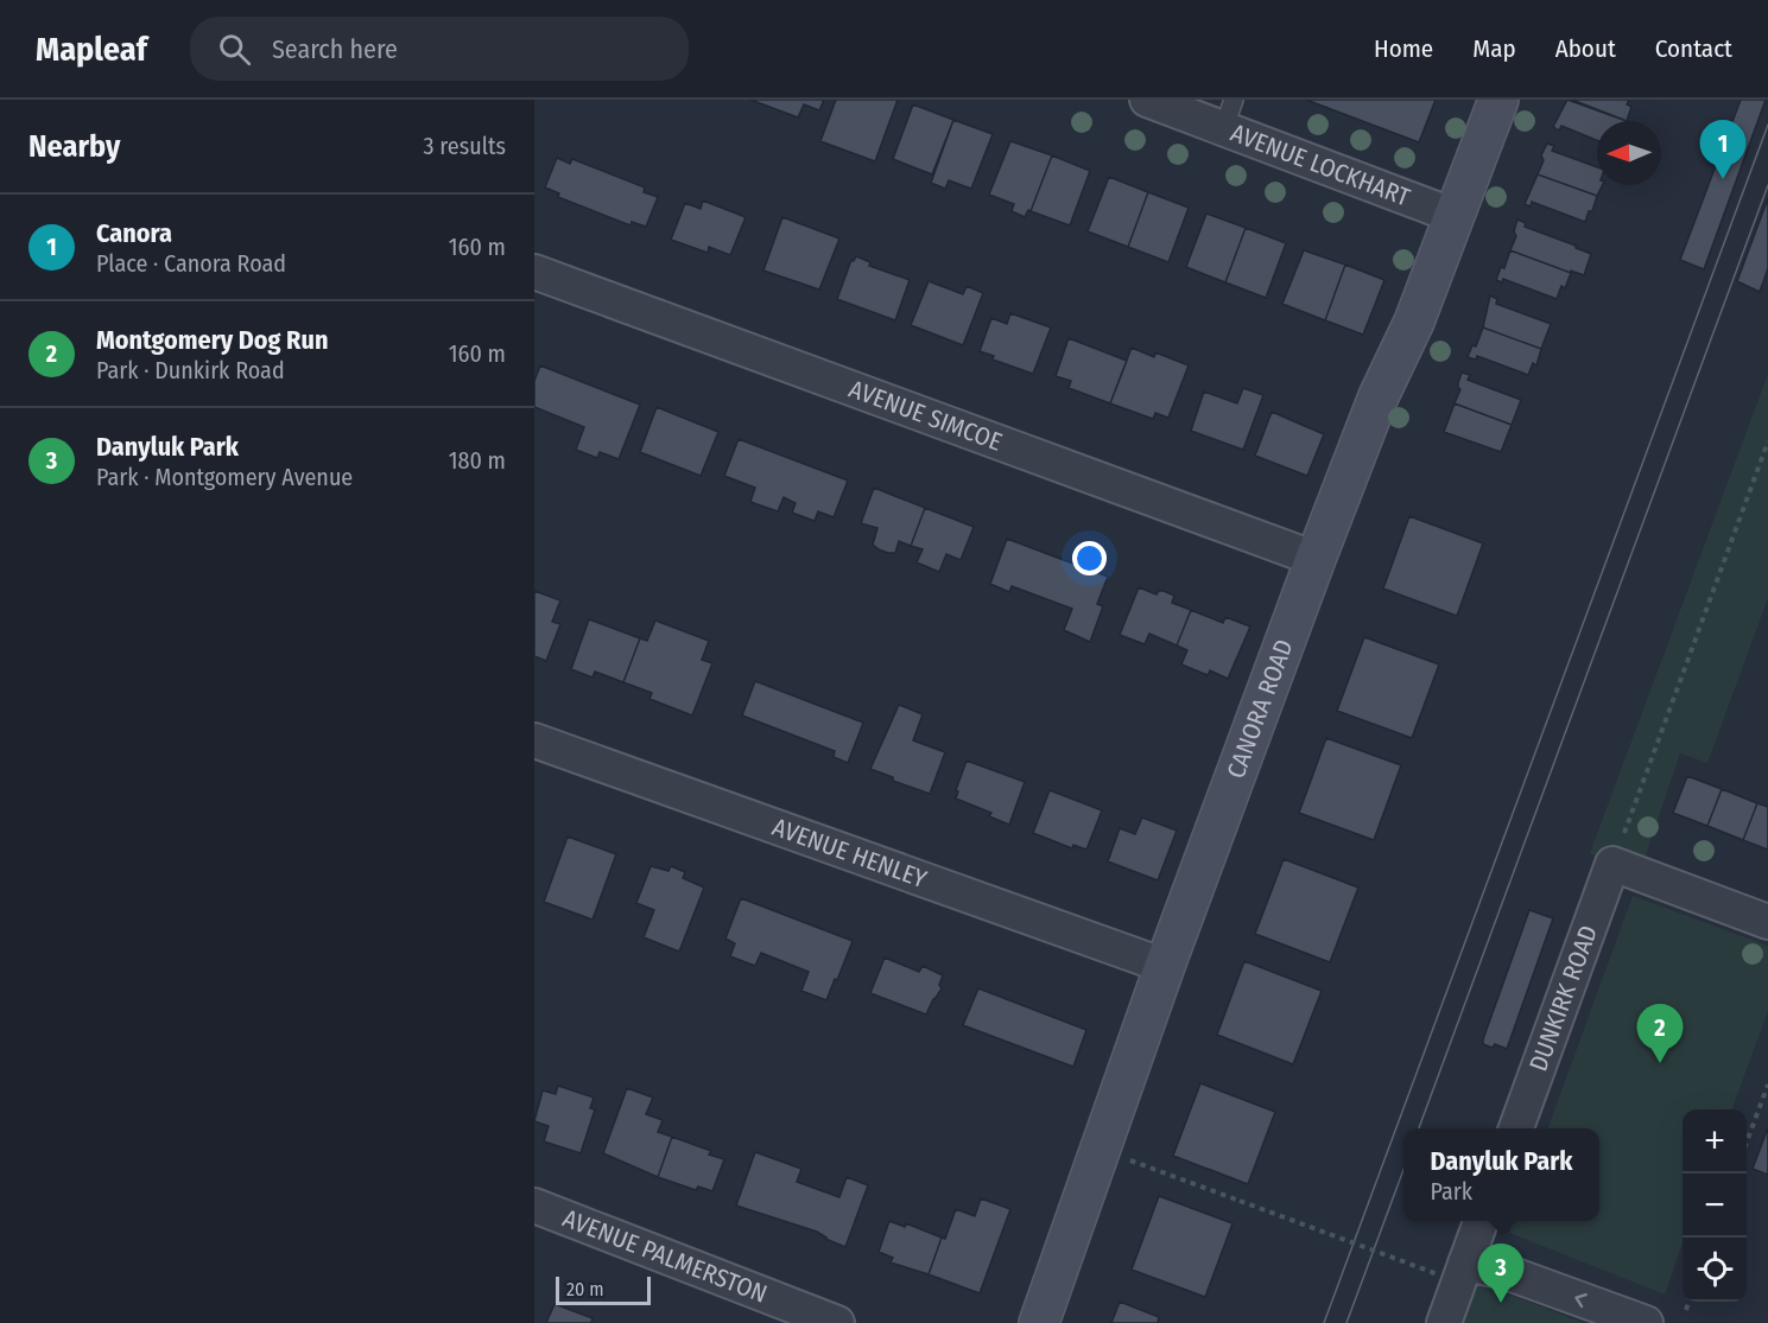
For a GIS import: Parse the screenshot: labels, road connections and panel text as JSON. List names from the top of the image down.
{
  "streets": {
    "street": [
      "AVENUE LOCKHART",
      "AVENUE SIMCOE",
      "CANORA ROAD",
      "AVENUE HENLEY",
      "DUNKIRK ROAD",
      "AVENUE PALMERSTON"
    ]
  },
  "crossings": [
    ["AVENUE LOCKHART", "CANORA ROAD"],
    ["AVENUE SIMCOE", "CANORA ROAD"],
    ["CANORA ROAD", "AVENUE HENLEY"]
  ],
  "scale_bar": "20 m",
  "north": "left",
  "page": {
    "header": "Mapleaf",
    "search": "Search here",
    "nav": [
      "Home",
      "Map",
      "About",
      "Contact"
    ],
    "heading": ["Nearby", "3 results"],
    "pins": ["1", "2", "3"],
    "list": [
      {
        "mark": "1",
        "name": "Canora",
        "note": "Place · Canora Road",
        "value": "160 m"
      },
      {
        "mark": "2",
        "name": "Montgomery Dog Run",
        "note": "Park · Dunkirk Road",
        "value": "160 m"
      },
      {
        "mark": "3",
        "name": "Danyluk Park",
        "note": "Park · Montgomery Avenue",
        "value": "180 m"
      }
    ],
    "map_buttons": ["+", "−"],
    "popup": ["Danyluk Park", "Park"],
    "scale": "20 m"
  }
}
